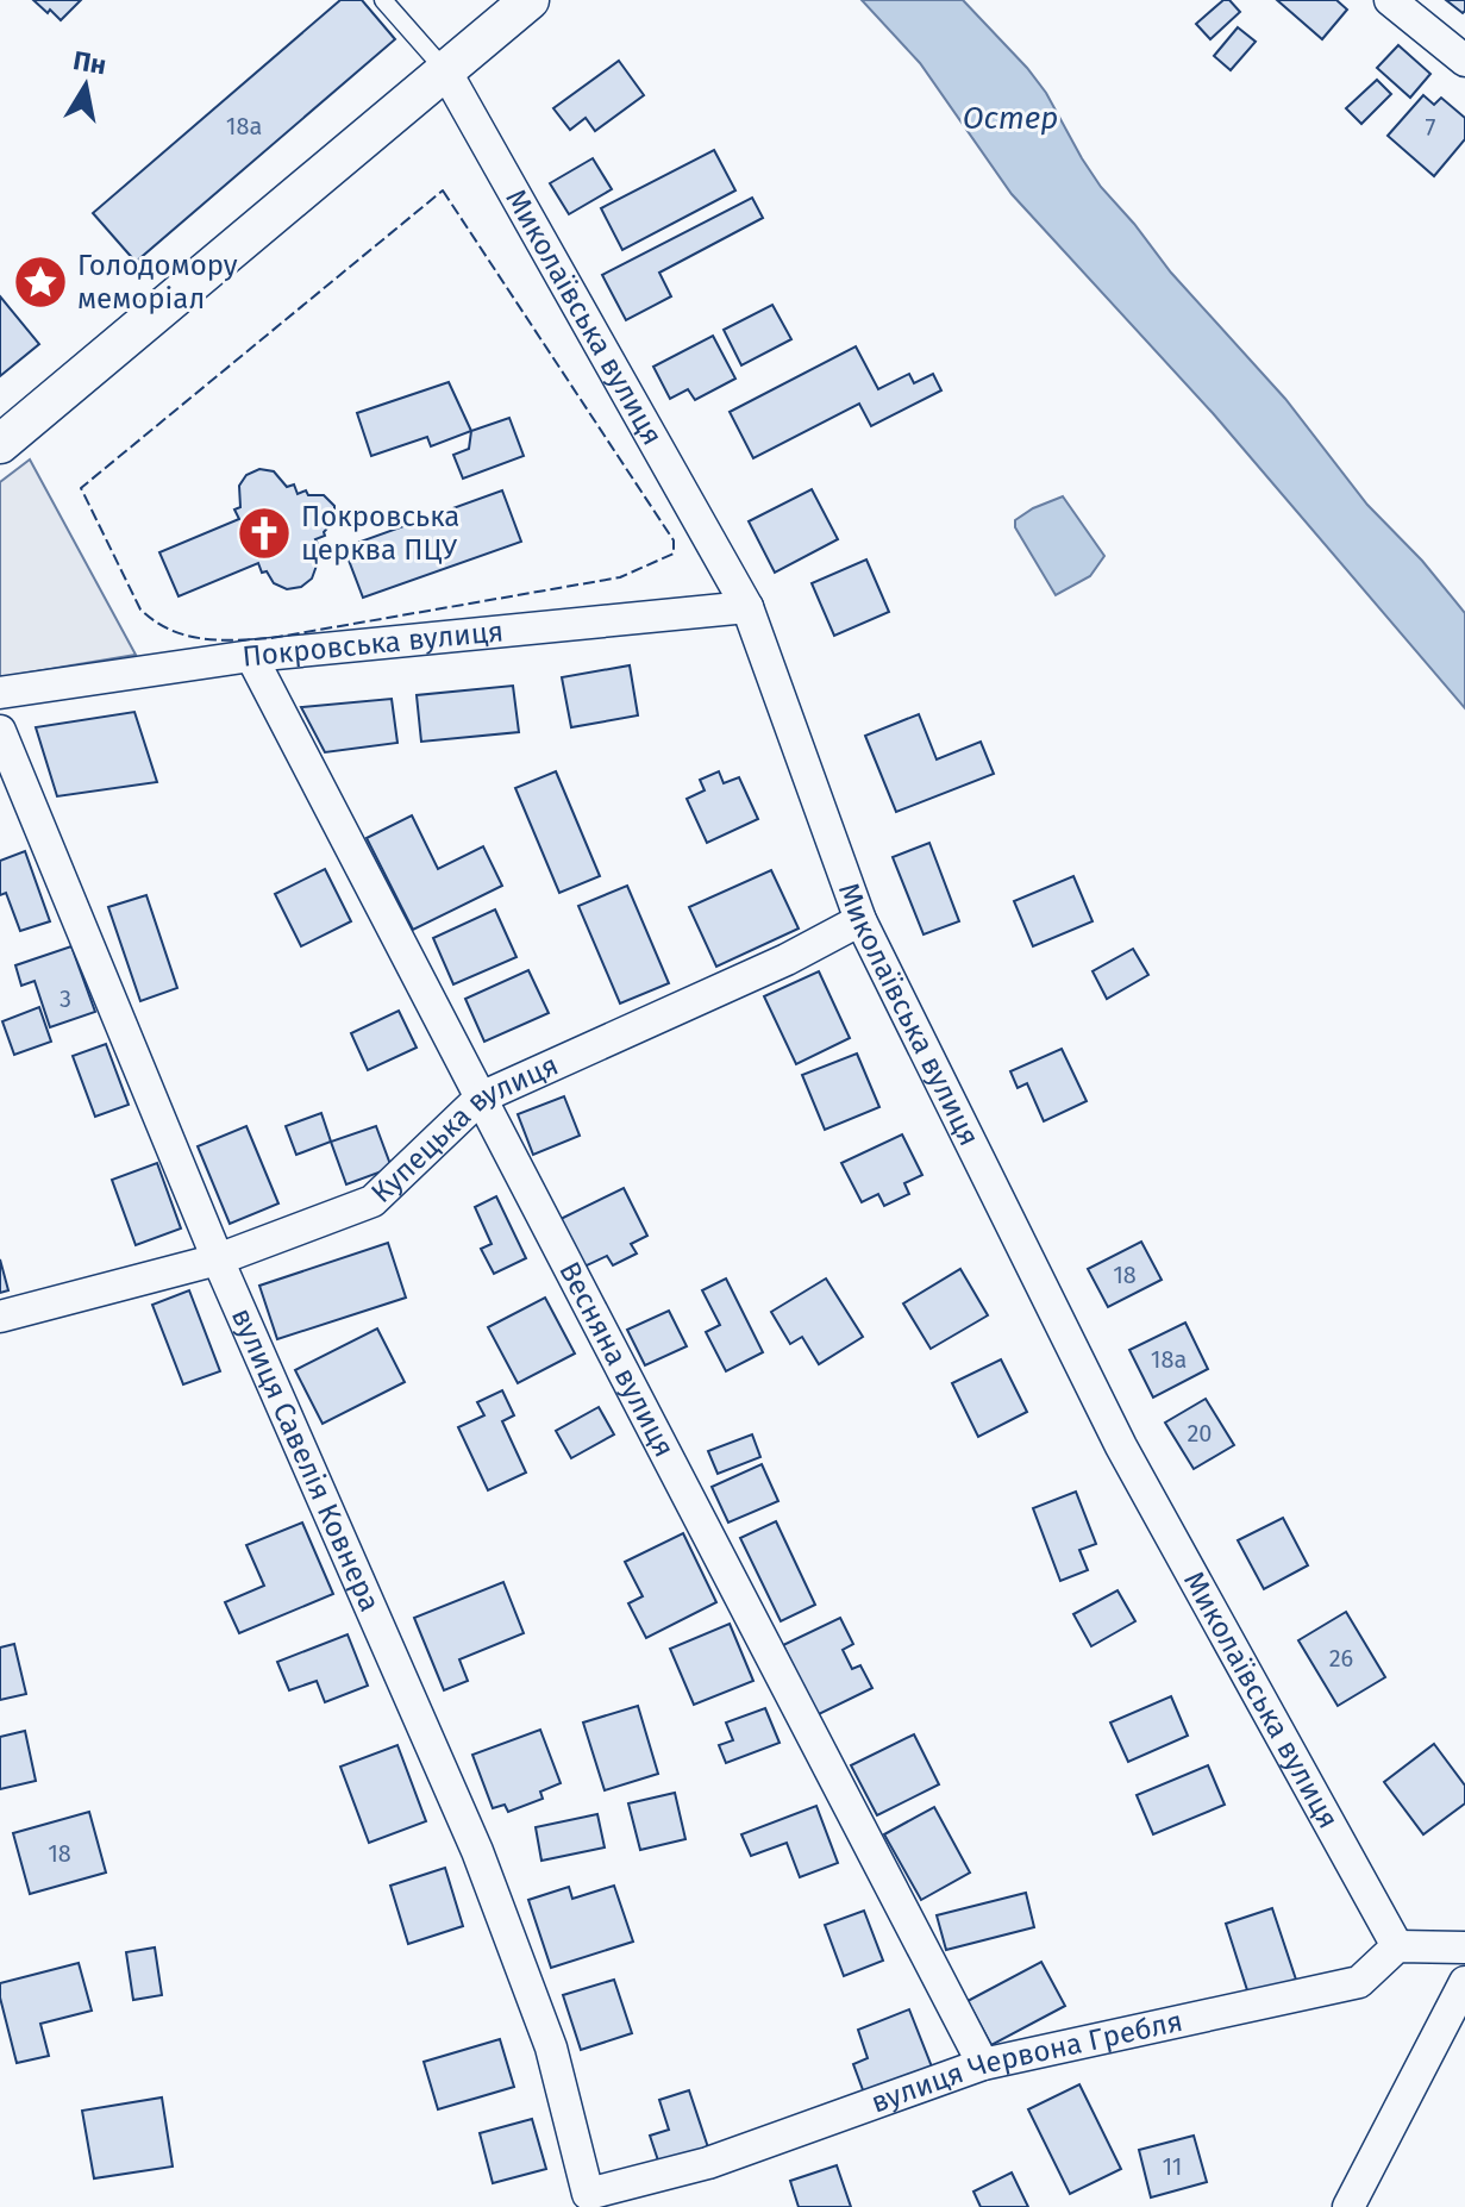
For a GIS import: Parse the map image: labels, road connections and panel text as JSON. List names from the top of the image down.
{
  "streets": {
    "street": [
      "Миколаївська вулиця",
      "Покровська вулиця",
      "Купецька вулиця",
      "Весняна вулиця",
      "вулиця Савелія Ковнера",
      "вулиця Червона Гребля"
    ]
  },
  "crossings": [
    ["Миколаївська вулиця", "Покровська вулиця"],
    ["Миколаївська вулиця", "Купецька вулиця"],
    ["Миколаївська вулиця", "вулиця Червона Гребля"],
    ["Покровська вулиця", "Весняна вулиця"],
    ["Купецька вулиця", "Весняна вулиця"],
    ["Купецька вулиця", "вулиця Савелія Ковнера"],
    ["Весняна вулиця", "вулиця Червона Гребля"],
    ["вулиця Савелія Ковнера", "вулиця Червона Гребля"]
  ],
  "water": ["Остер"],
  "places": {
    "place": ["Голодомору меморіал"],
    "church": ["Покровська церква ПЦУ"]
  },
  "house_numbers": [
    "18а",
    "7",
    "3",
    "18",
    "18а",
    "20",
    "26",
    "18",
    "11"
  ],
  "north": "top"
}
